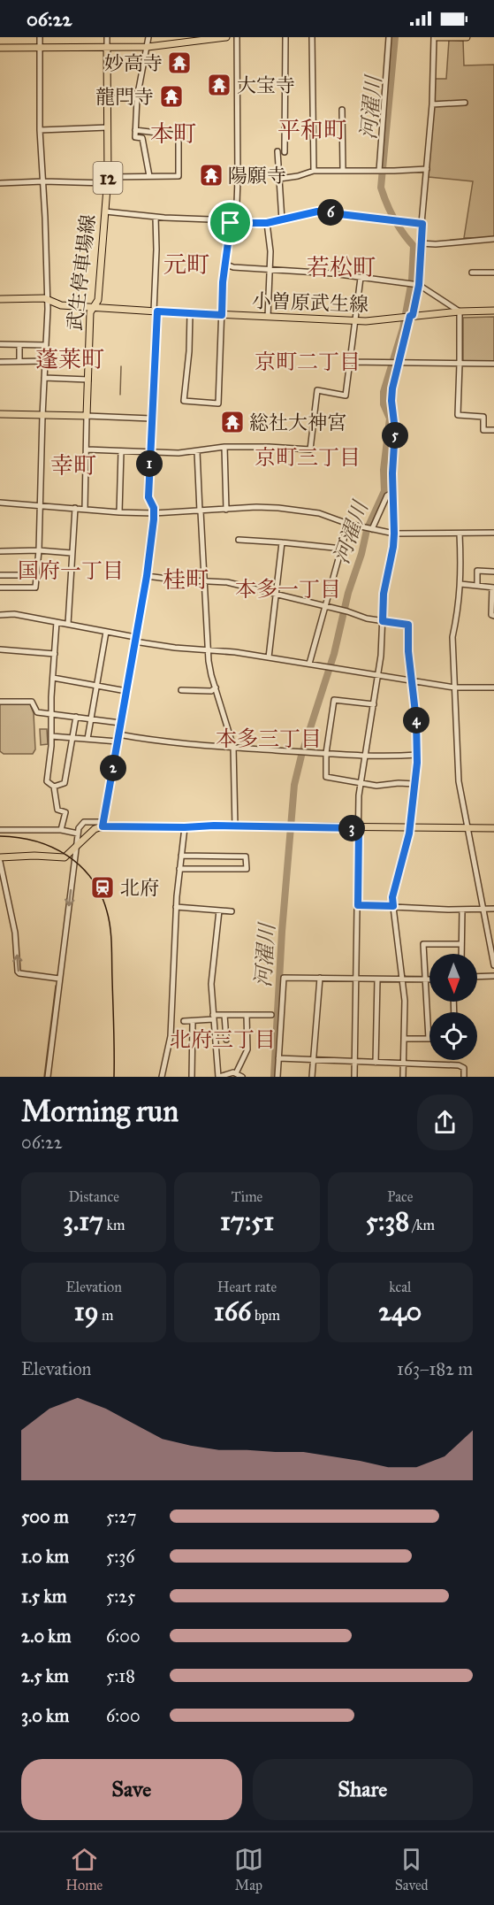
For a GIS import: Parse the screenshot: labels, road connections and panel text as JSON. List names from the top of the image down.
{
  "streets": {
    "main road": ["12", "武生停車場線", "小曽原武生線"]
  },
  "crossings": [
    ["武生停車場線", "小曽原武生線"]
  ],
  "districts": [
    "平和町",
    "本町",
    "元町",
    "若松町",
    "蓬莱町",
    "京町二丁目",
    "京町三丁目",
    "幸町",
    "国府一丁目",
    "桂町",
    "本多一丁目",
    "本多三丁目",
    "北府三丁目"
  ],
  "water": ["河濯川"],
  "places": {
    "temple": [
      "妙高寺",
      "大宝寺",
      "龍門寺",
      "陽願寺",
      "総社大神宮"
    ],
    "station": ["北府"]
  },
  "north": "bottom",
  "page": {
    "status": "06:22",
    "pins": [
      "6",
      "5",
      "1",
      "4",
      "2",
      "3"
    ],
    "heading": ["Morning run", "06:22"],
    "stats": [
      ["Distance", "3.17 km"],
      ["Time", "17:51"],
      ["Pace", "5:38 /km"],
      ["Elevation", "19 m"],
      ["Heart rate", "166 bpm"],
      ["kcal", "240"]
    ],
    "chart": ["Elevation", "163–182 m"],
    "list": [
      {
        "name": "500 m",
        "note": "5:27"
      },
      {
        "name": "1.0 km",
        "note": "5:36"
      },
      {
        "name": "1.5 km",
        "note": "5:25"
      },
      {
        "name": "2.0 km",
        "note": "6:00"
      },
      {
        "name": "2.5 km",
        "note": "5:18"
      },
      {
        "name": "3.0 km",
        "note": "6:00"
      }
    ],
    "buttons": ["Save", "Share"],
    "tabs": ["Home", "Map", "Saved"]
  }
}
